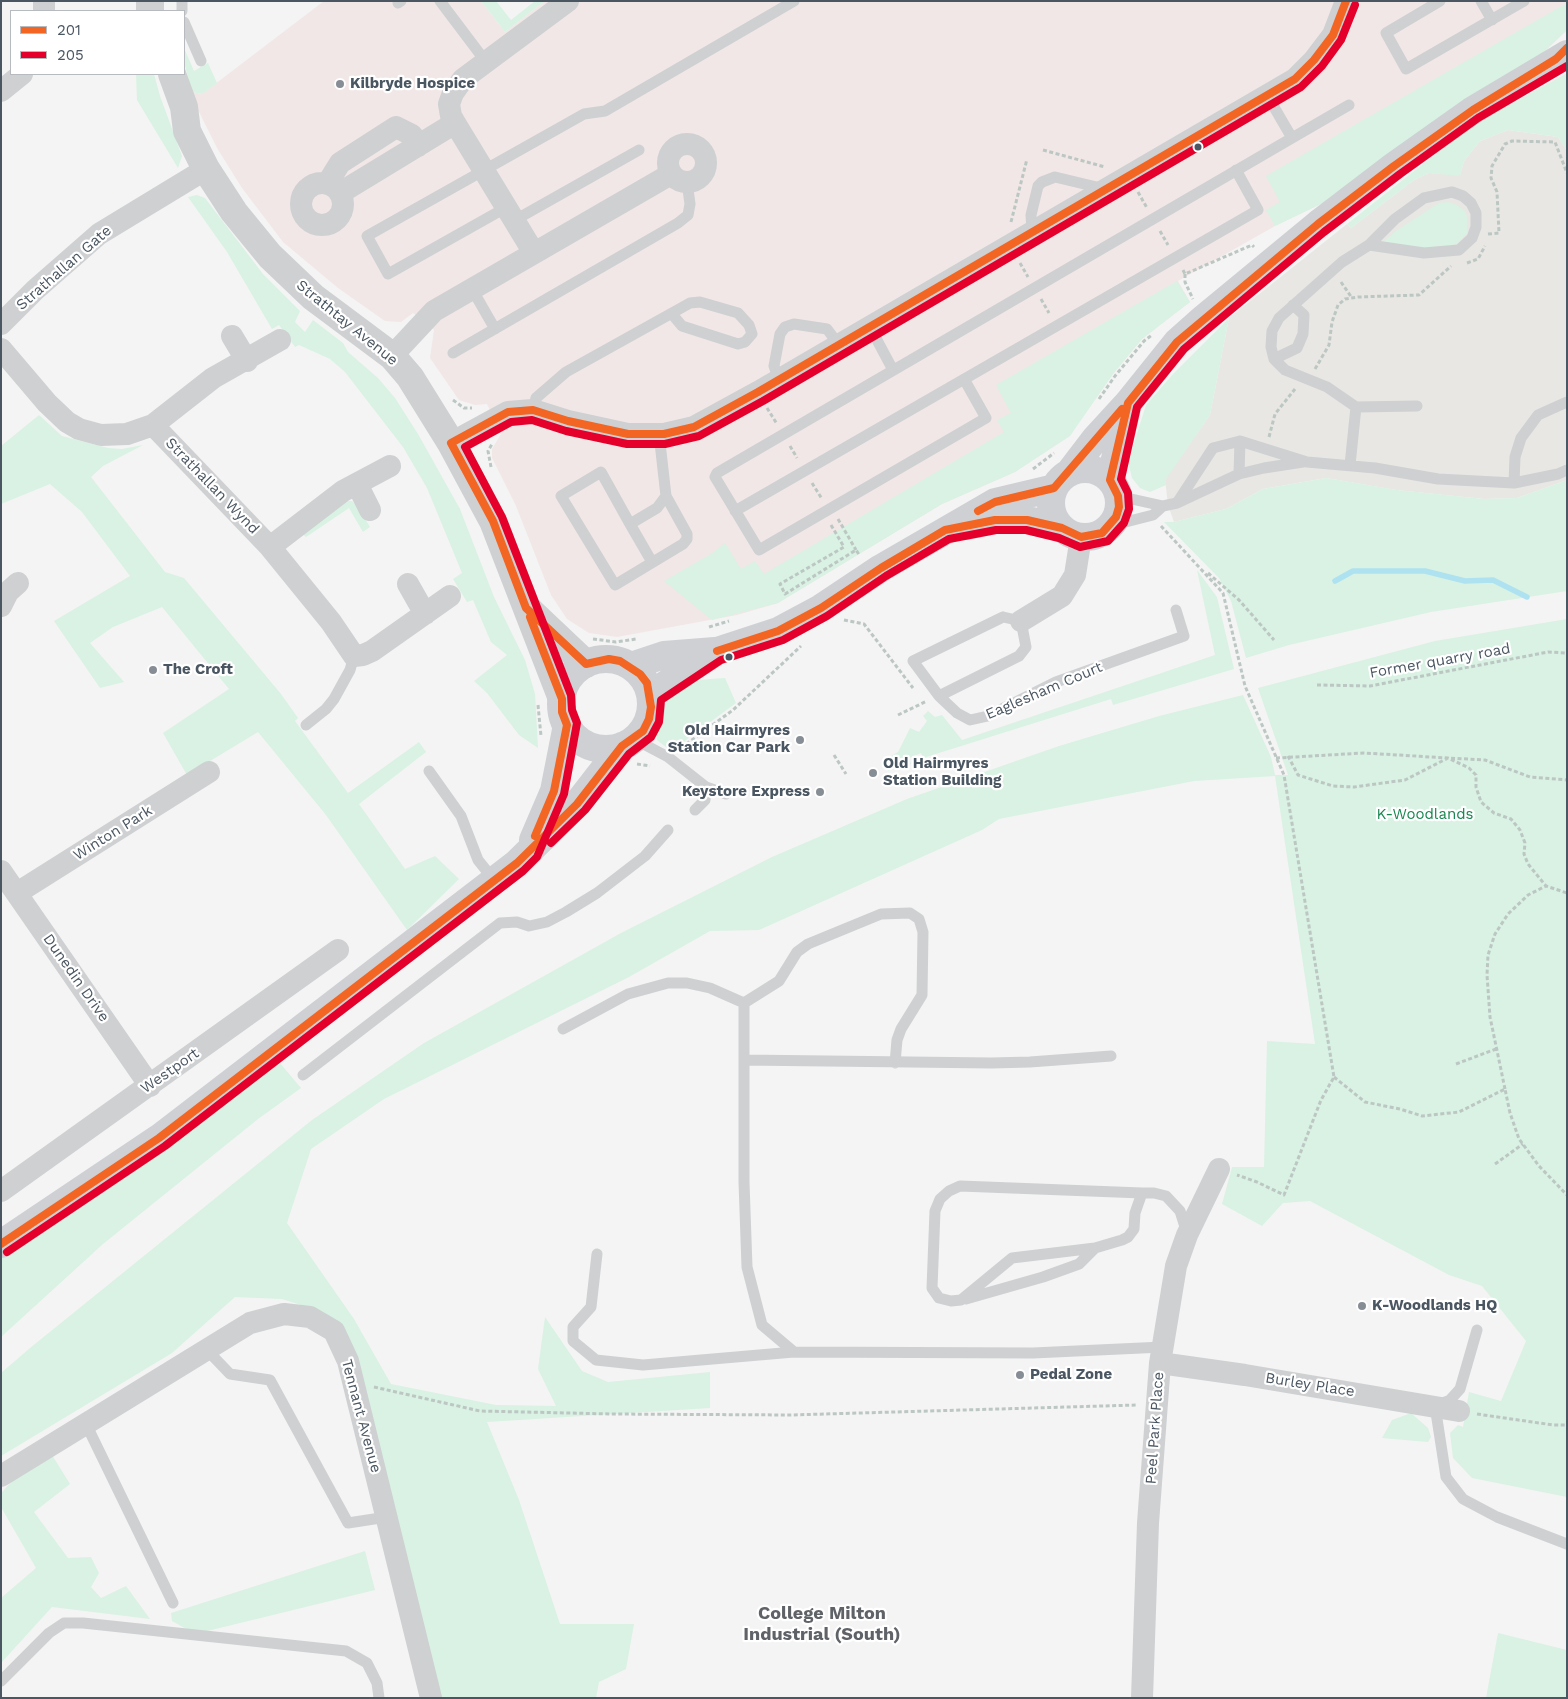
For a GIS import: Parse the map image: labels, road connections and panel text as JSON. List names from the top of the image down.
{
  "streets": {
    "street": [
      "Strathallan Gate",
      "Strathtay Avenue",
      "Strathallan Wynd",
      "Winton Park",
      "Dunedin Drive",
      "Westport",
      "Burley Place",
      "Tennant Avenue",
      "Peel Park Place"
    ],
    "lane": ["Eaglesham Court"],
    "path": ["Former quarry road"]
  },
  "crossings": [
    ["Strathallan Gate", "Strathtay Avenue"],
    ["Winton Park", "Dunedin Drive"],
    ["Dunedin Drive", "Westport"],
    ["Burley Place", "Peel Park Place"]
  ],
  "districts": ["College Milton Industrial (South)"],
  "parks": ["K-Woodlands"],
  "places": [
    "Kilbryde Hospice",
    "The Croft",
    "Old Hairmyres Station Car Park",
    "Old Hairmyres Station Building",
    "Keystore Express",
    "K-Woodlands HQ",
    "Pedal Zone"
  ],
  "lines": ["transit line 201", "transit line 205"],
  "legend": ["201", "205"]
}
